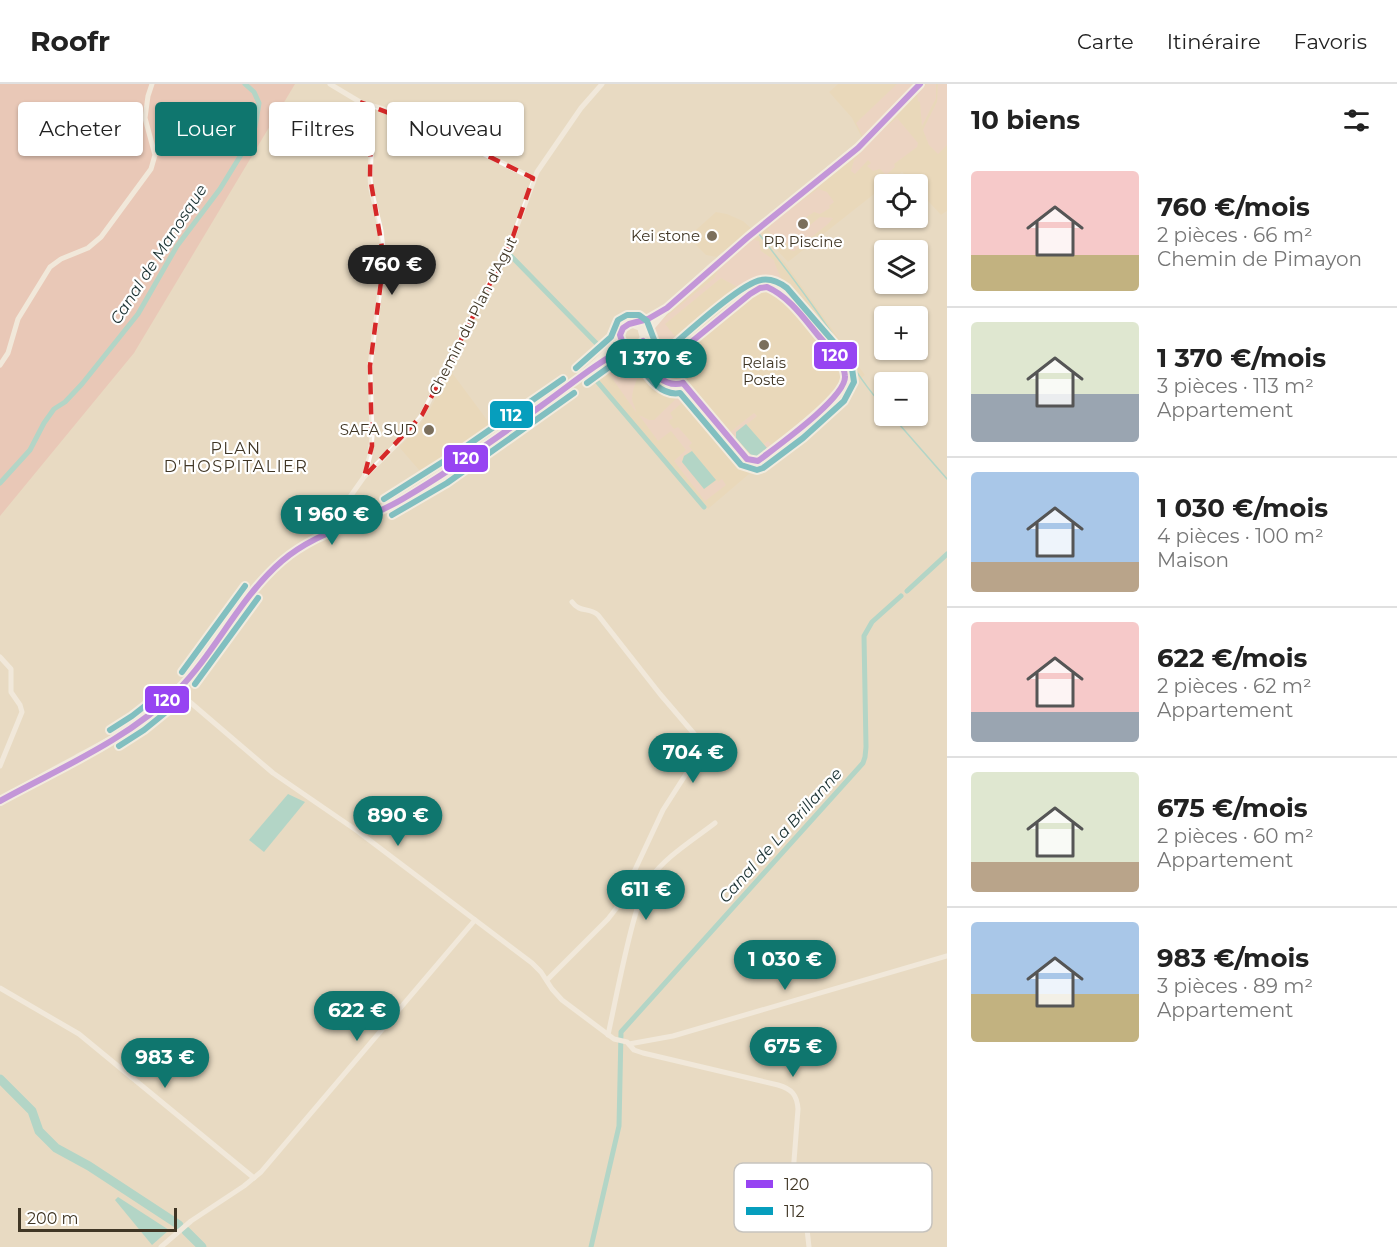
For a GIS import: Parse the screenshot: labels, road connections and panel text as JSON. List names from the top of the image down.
{
  "streets": {
    "street": ["Chemin du Plan d'Agut"]
  },
  "districts": ["PLAN D'HOSPITALIER"],
  "water": ["Canal de Manosque", "Canal de La Brillanne"],
  "places": [
    "PR Piscine",
    "Kei stone",
    "Relais Poste",
    "SAFA SUD"
  ],
  "lines": ["transit line 120", "transit line 112"],
  "legend": ["120", "112"],
  "scale_bar": "200 m",
  "page": {
    "header": "Roofr",
    "nav": ["Carte", "Itinéraire", "Favoris"],
    "heading": "10 biens",
    "chip": [
      "Acheter",
      "Louer",
      "Filtres",
      "Nouveau"
    ],
    "list": [
      {
        "name": "760 €/mois",
        "note": "2 pièces · 66 m² · Chemin de Pimayon"
      },
      {
        "name": "1 370 €/mois",
        "note": "3 pièces · 113 m² · Appartement"
      },
      {
        "name": "1 030 €/mois",
        "note": "4 pièces · 100 m² · Maison"
      },
      {
        "name": "622 €/mois",
        "note": "2 pièces · 62 m² · Appartement"
      },
      {
        "name": "675 €/mois",
        "note": "2 pièces · 60 m² · Appartement"
      },
      {
        "name": "983 €/mois",
        "note": "3 pièces · 89 m² · Appartement"
      }
    ],
    "map_buttons": ["+", "−"],
    "price": [
      "760 €",
      "1 370 €",
      "1 960 €",
      "704 €",
      "890 €",
      "611 €",
      "1 030 €",
      "622 €",
      "675 €",
      "983 €"
    ],
    "scale": "200 m"
  }
}
